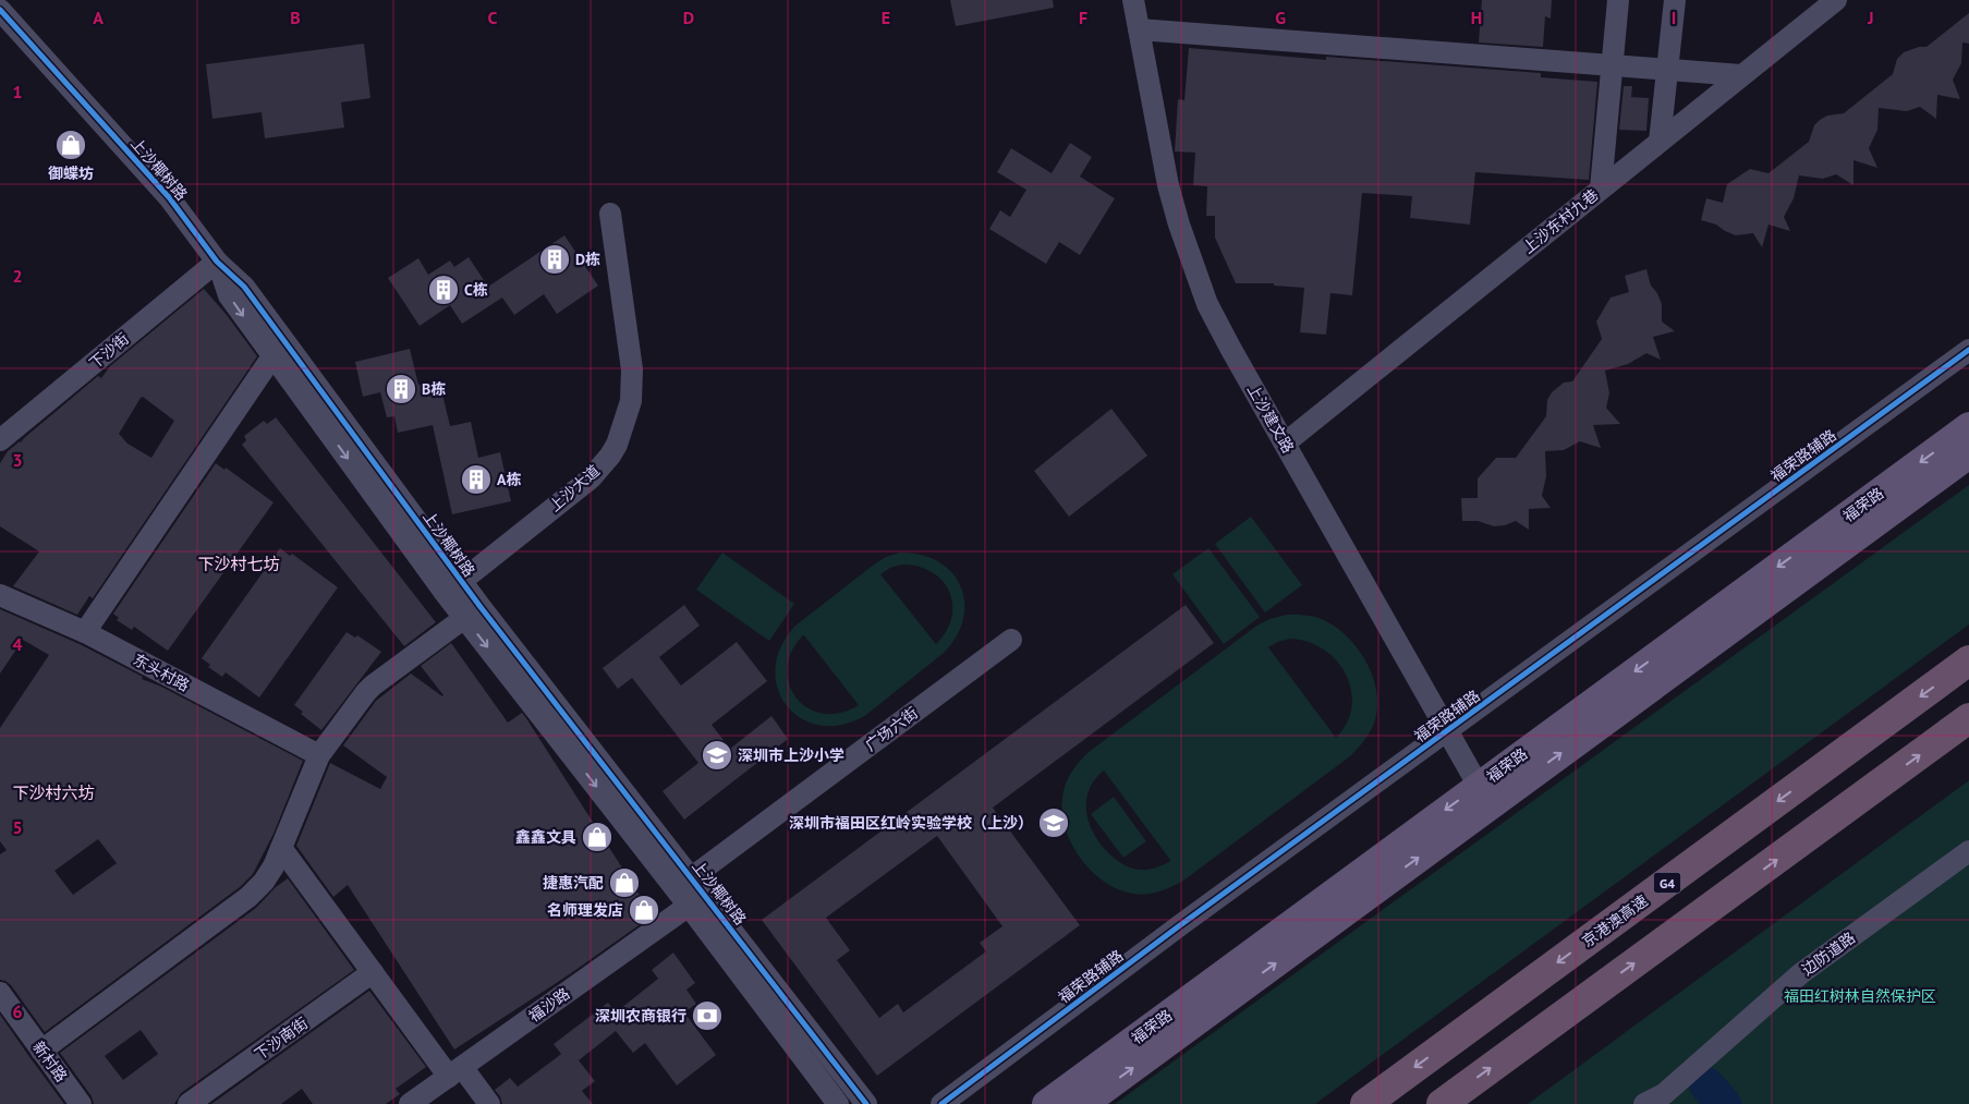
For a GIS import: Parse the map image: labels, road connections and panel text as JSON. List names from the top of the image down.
{
  "streets": {
    "highway": ["G4", "京港澳高速"],
    "main road": ["福荣路"],
    "street": [
      "上沙椰树路",
      "上沙东村九巷",
      "下沙街",
      "上沙建文路",
      "福荣路辅路",
      "上沙大道",
      "东头村路",
      "广场六街",
      "边防道路",
      "福沙路",
      "下沙南街",
      "新村路"
    ]
  },
  "crossings": [
    ["上沙椰树路", "下沙街"],
    ["上沙椰树路", "上沙大道"],
    ["上沙椰树路", "广场六街"],
    ["上沙椰树路", "福沙路"],
    ["上沙东村九巷", "上沙建文路"],
    ["上沙建文路", "福荣路辅路"],
    ["上沙建文路", "福荣路"]
  ],
  "districts": ["下沙村七坊", "下沙村六坊"],
  "parks": ["福田红树林自然保护区"],
  "places": {
    "shop": [
      "御蝶坊",
      "鑫鑫文具",
      "捷惠汽配",
      "名师理发店"
    ],
    "building": [
      "D栋",
      "C栋",
      "B栋",
      "A栋"
    ],
    "school or university": ["深圳市上沙小学", "深圳市福田区红岭实验学校（上沙）"],
    "bank": ["深圳农商银行"]
  },
  "grid": {
    "columns": [
      "A",
      "B",
      "C",
      "D",
      "E",
      "F",
      "G",
      "H",
      "I",
      "J"
    ],
    "rows": [
      "1",
      "2",
      "3",
      "4",
      "5",
      "6"
    ]
  }
}
